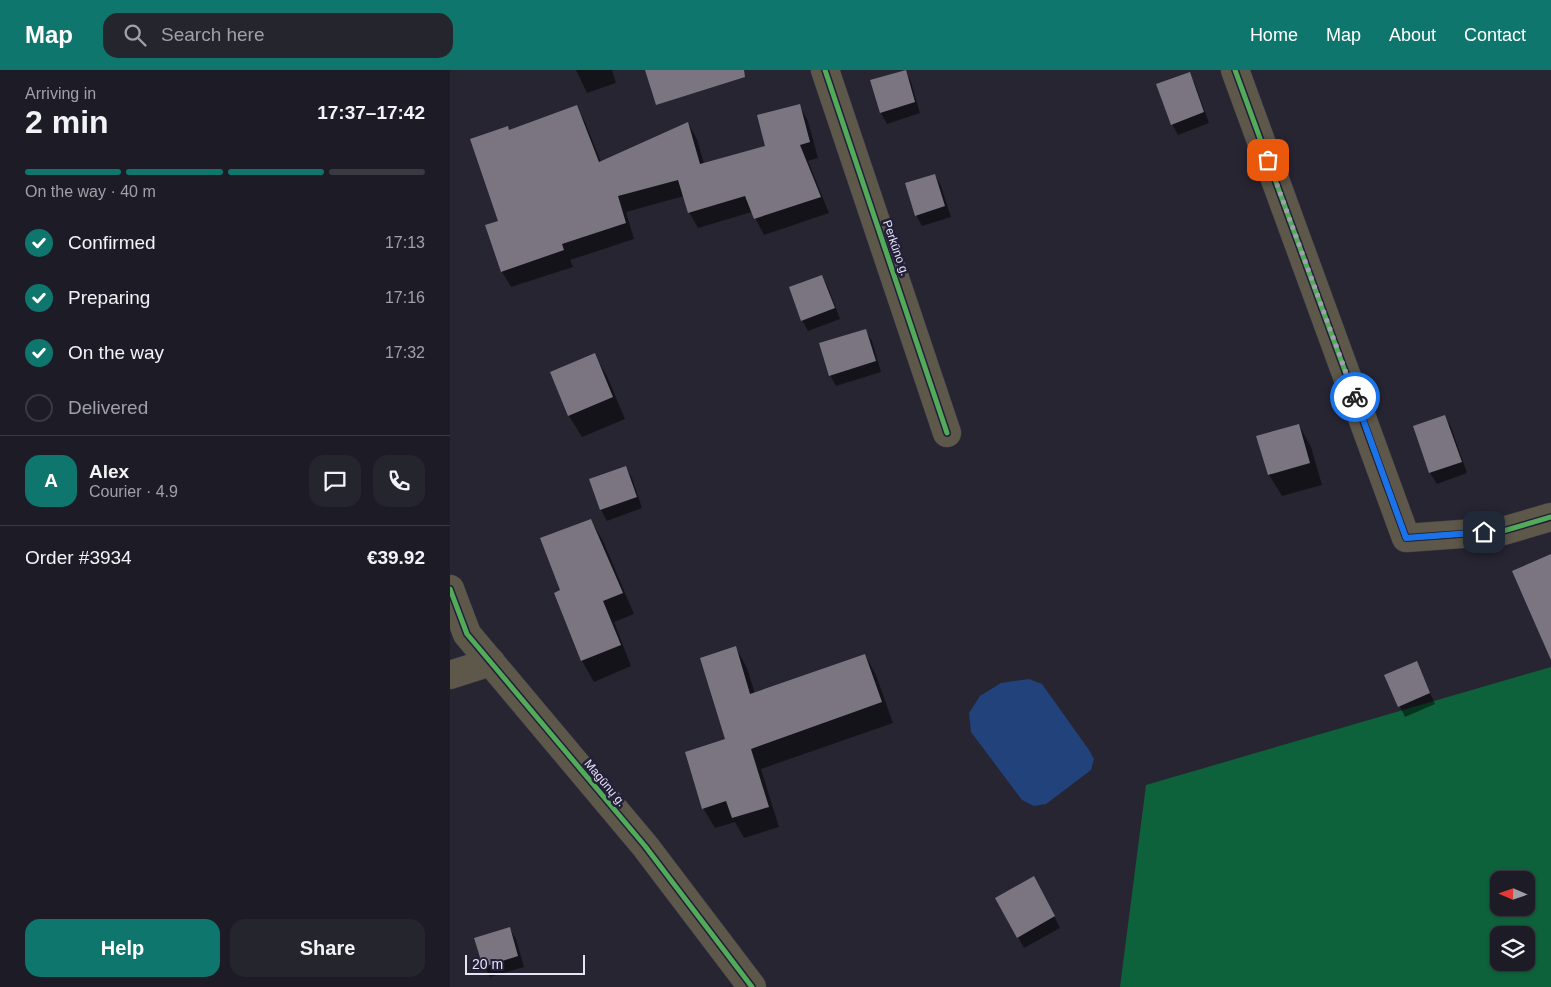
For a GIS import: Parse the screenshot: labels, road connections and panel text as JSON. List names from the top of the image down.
{
  "streets": {
    "street": ["Perkūno g.", "Magūnų g."]
  },
  "scale_bar": "20 m",
  "north": "left",
  "page": {
    "header": "Map",
    "search": "Search here",
    "nav": [
      "Home",
      "Map",
      "About",
      "Contact"
    ],
    "heading": ["2 min", "Arriving in", "17:37–17:42"],
    "panel": [
      "Alex",
      "Courier · 4.9",
      "Order #3934",
      "€39.92"
    ],
    "bar": "On the way · 40 m",
    "list": [
      ["Confirmed", "17:13"],
      ["Preparing", "17:16"],
      ["On the way", "17:32"],
      "Delivered"
    ],
    "round": "A",
    "buttons": ["Help", "Share"],
    "scale": "20 m"
  }
}
